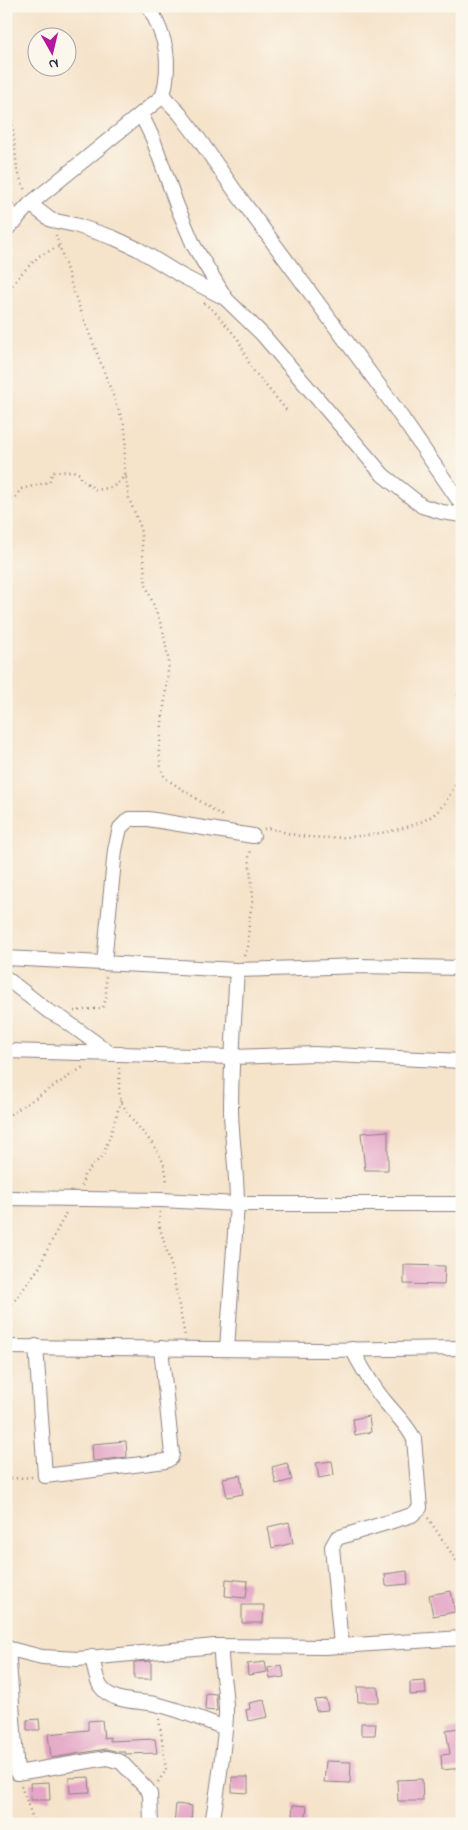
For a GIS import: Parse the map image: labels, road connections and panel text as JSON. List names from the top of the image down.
{
  "north": "bottom"
}
